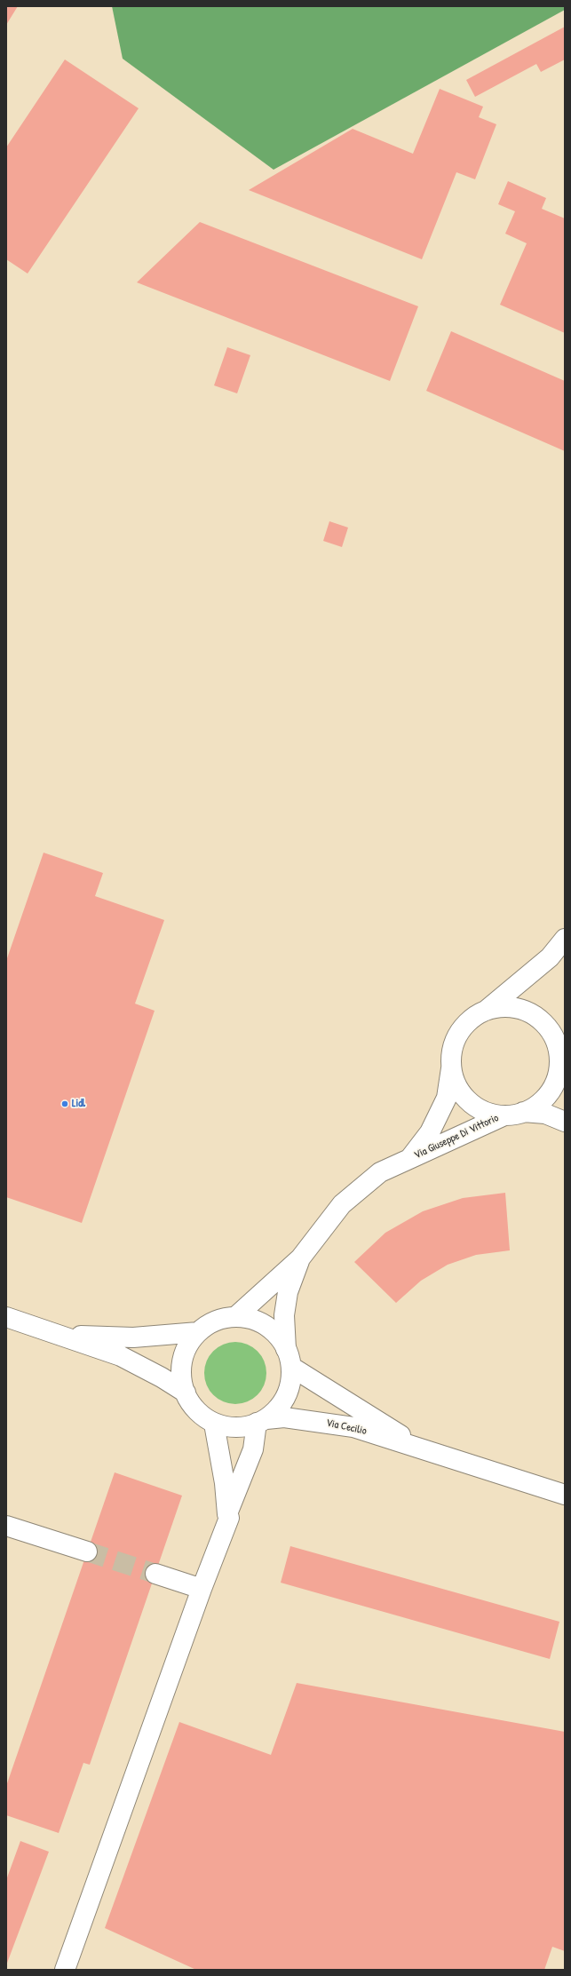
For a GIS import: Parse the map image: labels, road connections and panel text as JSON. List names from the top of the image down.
{
  "streets": {
    "main road": ["Via Giuseppe Di Vittorio", "Via Cecilio"]
  },
  "crossings": [
    ["Via Giuseppe Di Vittorio", "Via Cecilio"]
  ],
  "places": ["Lidl"]
}
